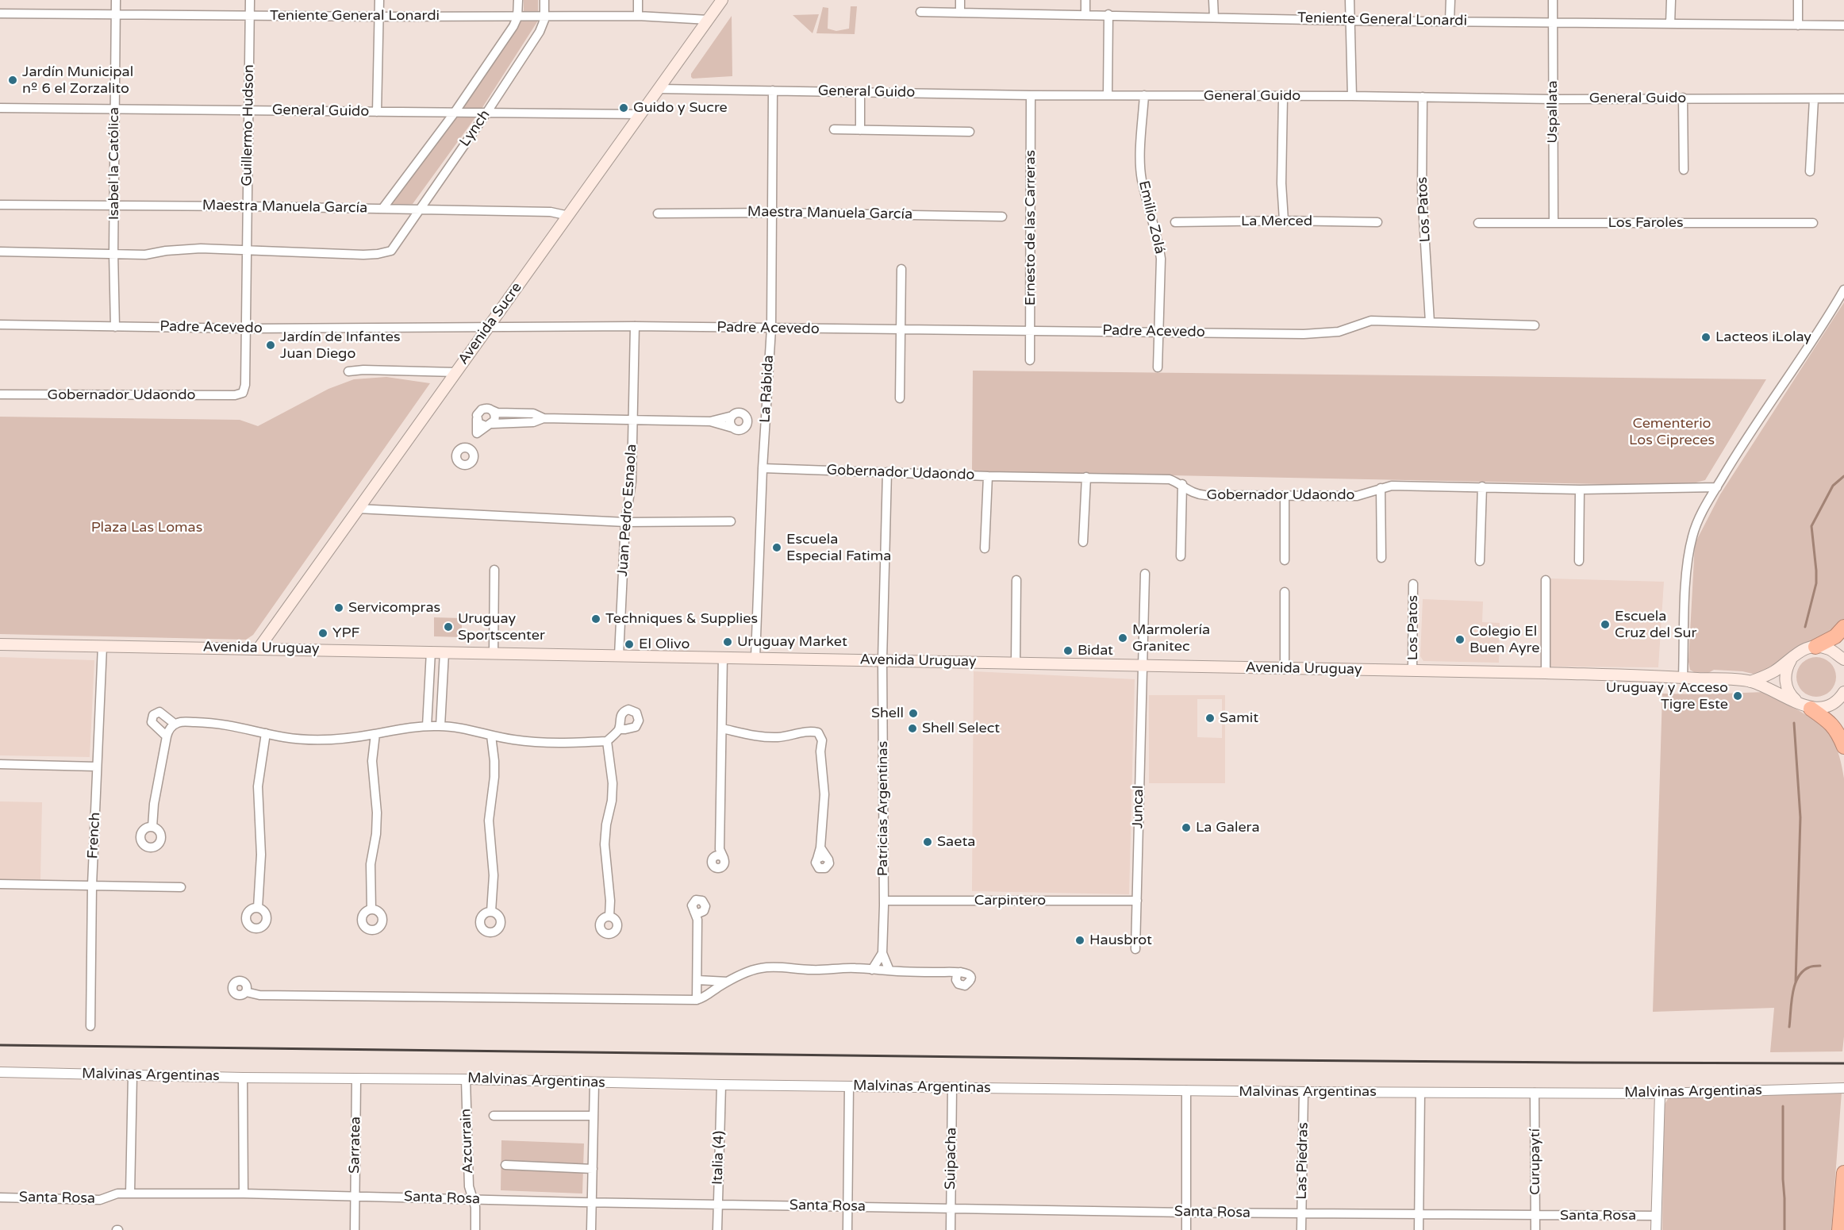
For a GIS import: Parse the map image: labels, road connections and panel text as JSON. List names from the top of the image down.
{
  "streets": {
    "main road": ["Avenida Sucre", "Avenida Uruguay"],
    "street": [
      "Teniente General Lonardi",
      "General Guido",
      "Uspallata",
      "Guillermo Hudson",
      "Lynch",
      "Isabel la Católica",
      "Maestra Manuela García",
      "Los Patos",
      "Emilio Zolá",
      "La Merced",
      "Los Faroles",
      "Ernesto de las Carreras",
      "Padre Acevedo",
      "La Rábida",
      "Gobernador Udaondo",
      "Juan Pedro Esnaola",
      "Juncal",
      "Patricias Argentinas",
      "French",
      "Carpintero",
      "Malvinas Argentinas",
      "Azcurrain",
      "Sarratea",
      "Italia (4)",
      "Suipacha",
      "Las Piedras",
      "Curupaytí",
      "Santa Rosa"
    ]
  },
  "crossings": [
    ["Teniente General Lonardi", "Uspallata"],
    ["Teniente General Lonardi", "Guillermo Hudson"],
    ["Teniente General Lonardi", "Lynch"],
    ["Teniente General Lonardi", "Isabel la Católica"],
    ["Teniente General Lonardi", "Avenida Sucre"],
    ["General Guido", "Uspallata"],
    ["General Guido", "Guillermo Hudson"],
    ["General Guido", "Lynch"],
    ["General Guido", "Isabel la Católica"],
    ["General Guido", "Los Patos"],
    ["General Guido", "Emilio Zolá"],
    ["General Guido", "Ernesto de las Carreras"],
    ["General Guido", "Avenida Sucre"],
    ["General Guido", "La Rábida"],
    ["Uspallata", "Los Faroles"],
    ["Guillermo Hudson", "Lynch"],
    ["Guillermo Hudson", "Maestra Manuela García"],
    ["Guillermo Hudson", "Padre Acevedo"],
    ["Guillermo Hudson", "Gobernador Udaondo"],
    ["Lynch", "Maestra Manuela García"],
    ["Isabel la Católica", "Maestra Manuela García"],
    ["Isabel la Católica", "Padre Acevedo"],
    ["Maestra Manuela García", "Avenida Sucre"],
    ["Maestra Manuela García", "La Rábida"],
    ["Los Patos", "Padre Acevedo"],
    ["Los Patos", "Avenida Uruguay"],
    ["Emilio Zolá", "Padre Acevedo"],
    ["Ernesto de las Carreras", "Padre Acevedo"],
    ["Avenida Sucre", "Padre Acevedo"],
    ["Avenida Sucre", "Avenida Uruguay"],
    ["Padre Acevedo", "La Rábida"],
    ["Padre Acevedo", "Juan Pedro Esnaola"],
    ["La Rábida", "Gobernador Udaondo"],
    ["La Rábida", "Avenida Uruguay"],
    ["Gobernador Udaondo", "Patricias Argentinas"],
    ["Juan Pedro Esnaola", "Avenida Uruguay"],
    ["Avenida Uruguay", "Juncal"],
    ["Avenida Uruguay", "Patricias Argentinas"],
    ["Avenida Uruguay", "French"],
    ["Juncal", "Carpintero"],
    ["Patricias Argentinas", "Carpintero"],
    ["Malvinas Argentinas", "Azcurrain"],
    ["Malvinas Argentinas", "Sarratea"],
    ["Malvinas Argentinas", "Italia (4)"],
    ["Malvinas Argentinas", "Suipacha"],
    ["Malvinas Argentinas", "Las Piedras"],
    ["Malvinas Argentinas", "Curupaytí"],
    ["Azcurrain", "Santa Rosa"],
    ["Sarratea", "Santa Rosa"],
    ["Italia (4)", "Santa Rosa"],
    ["Suipacha", "Santa Rosa"],
    ["Las Piedras", "Santa Rosa"],
    ["Curupaytí", "Santa Rosa"]
  ],
  "parks": ["Cementerio Los Cipreces", "Plaza Las Lomas"],
  "places": [
    "Jardín Municipal nº 6 el Zorzalito",
    "Guido y Sucre",
    "Lacteos iLolay",
    "Jardín de Infantes Juan Diego",
    "Escuela Especial Fatima",
    "Servicompras",
    "Techniques & Supplies",
    "Escuela Cruz del Sur",
    "Uruguay Sportscenter",
    "YPF",
    "Marmolería Granitec",
    "Colegio El Buen Ayre",
    "Uruguay Market",
    "El Olivo",
    "Bidat",
    "Uruguay y Acceso Tigre Este",
    "Shell",
    "Samit",
    "Shell Select",
    "La Galera",
    "Saeta",
    "Hausbrot"
  ]
}
